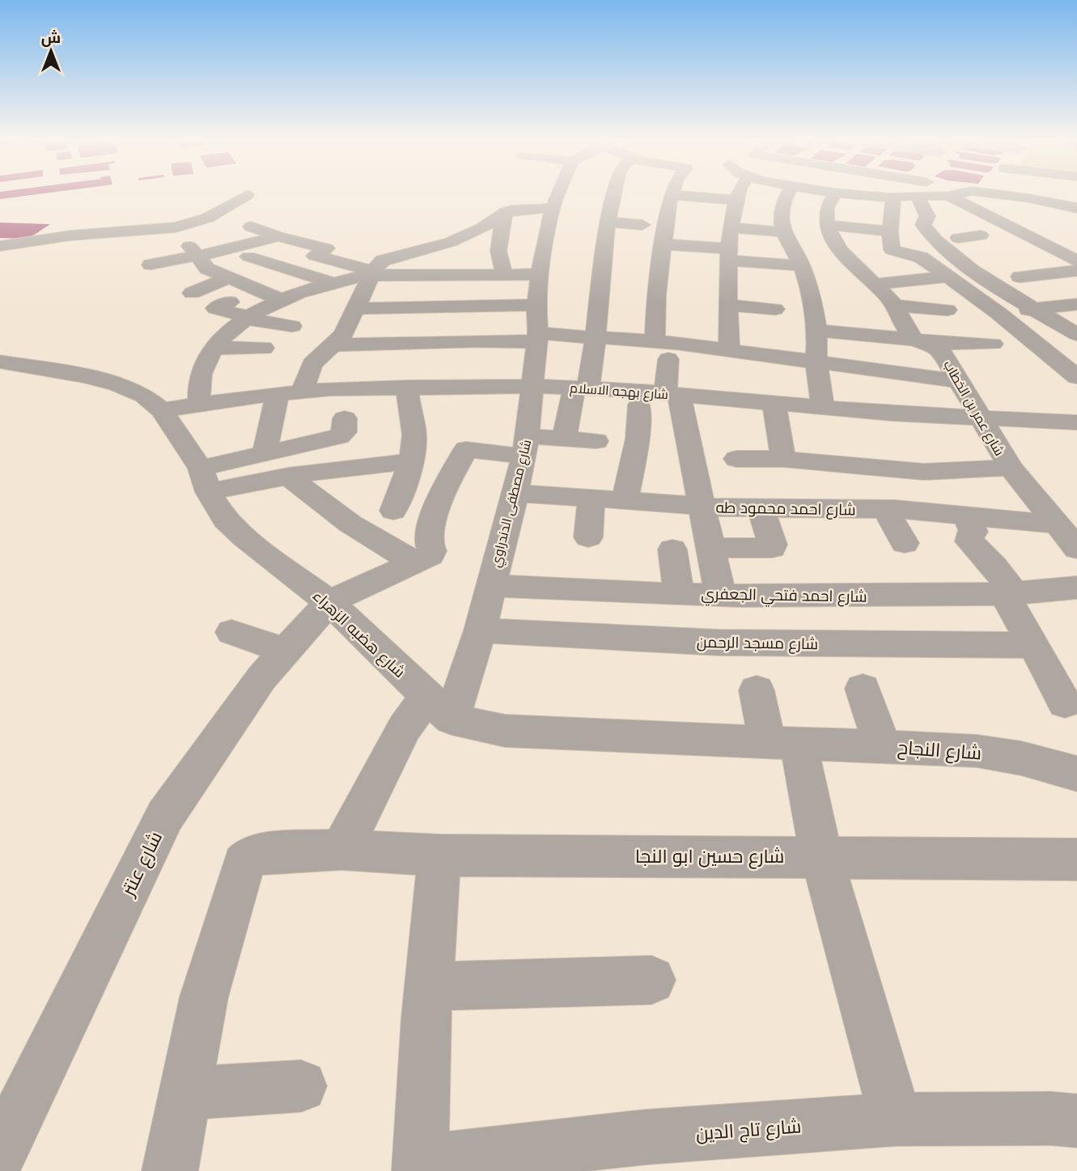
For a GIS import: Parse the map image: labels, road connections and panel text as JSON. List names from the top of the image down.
{
  "streets": {
    "street": [
      "شارع بهجه الاسلام",
      "شارع عمر بن الخطاب",
      "شارع مصطفى الدندراوي",
      "شارع احمد محمود طه",
      "شارع احمد فتحي الجعفري",
      "شارع هضبه الزهراء",
      "شارع مسجد الرحمن",
      "شارع النجاح",
      "شارع حسين ابو النجا",
      "شارع عنتر",
      "شارع تاج الدين"
    ]
  },
  "crossings": [
    ["شارع بهجه الاسلام", "شارع عمر بن الخطاب"],
    ["شارع بهجه الاسلام", "شارع مصطفى الدندراوي"],
    ["شارع بهجه الاسلام", "شارع هضبه الزهراء"],
    ["شارع عمر بن الخطاب", "شارع احمد محمود طه"],
    ["شارع مصطفى الدندراوي", "شارع احمد محمود طه"],
    ["شارع مصطفى الدندراوي", "شارع احمد فتحي الجعفري"],
    ["شارع مصطفى الدندراوي", "شارع هضبه الزهراء"],
    ["شارع مصطفى الدندراوي", "شارع مسجد الرحمن"],
    ["شارع مصطفى الدندراوي", "شارع حسين ابو النجا"],
    ["شارع هضبه الزهراء", "شارع عنتر"]
  ],
  "north": "top"
}
